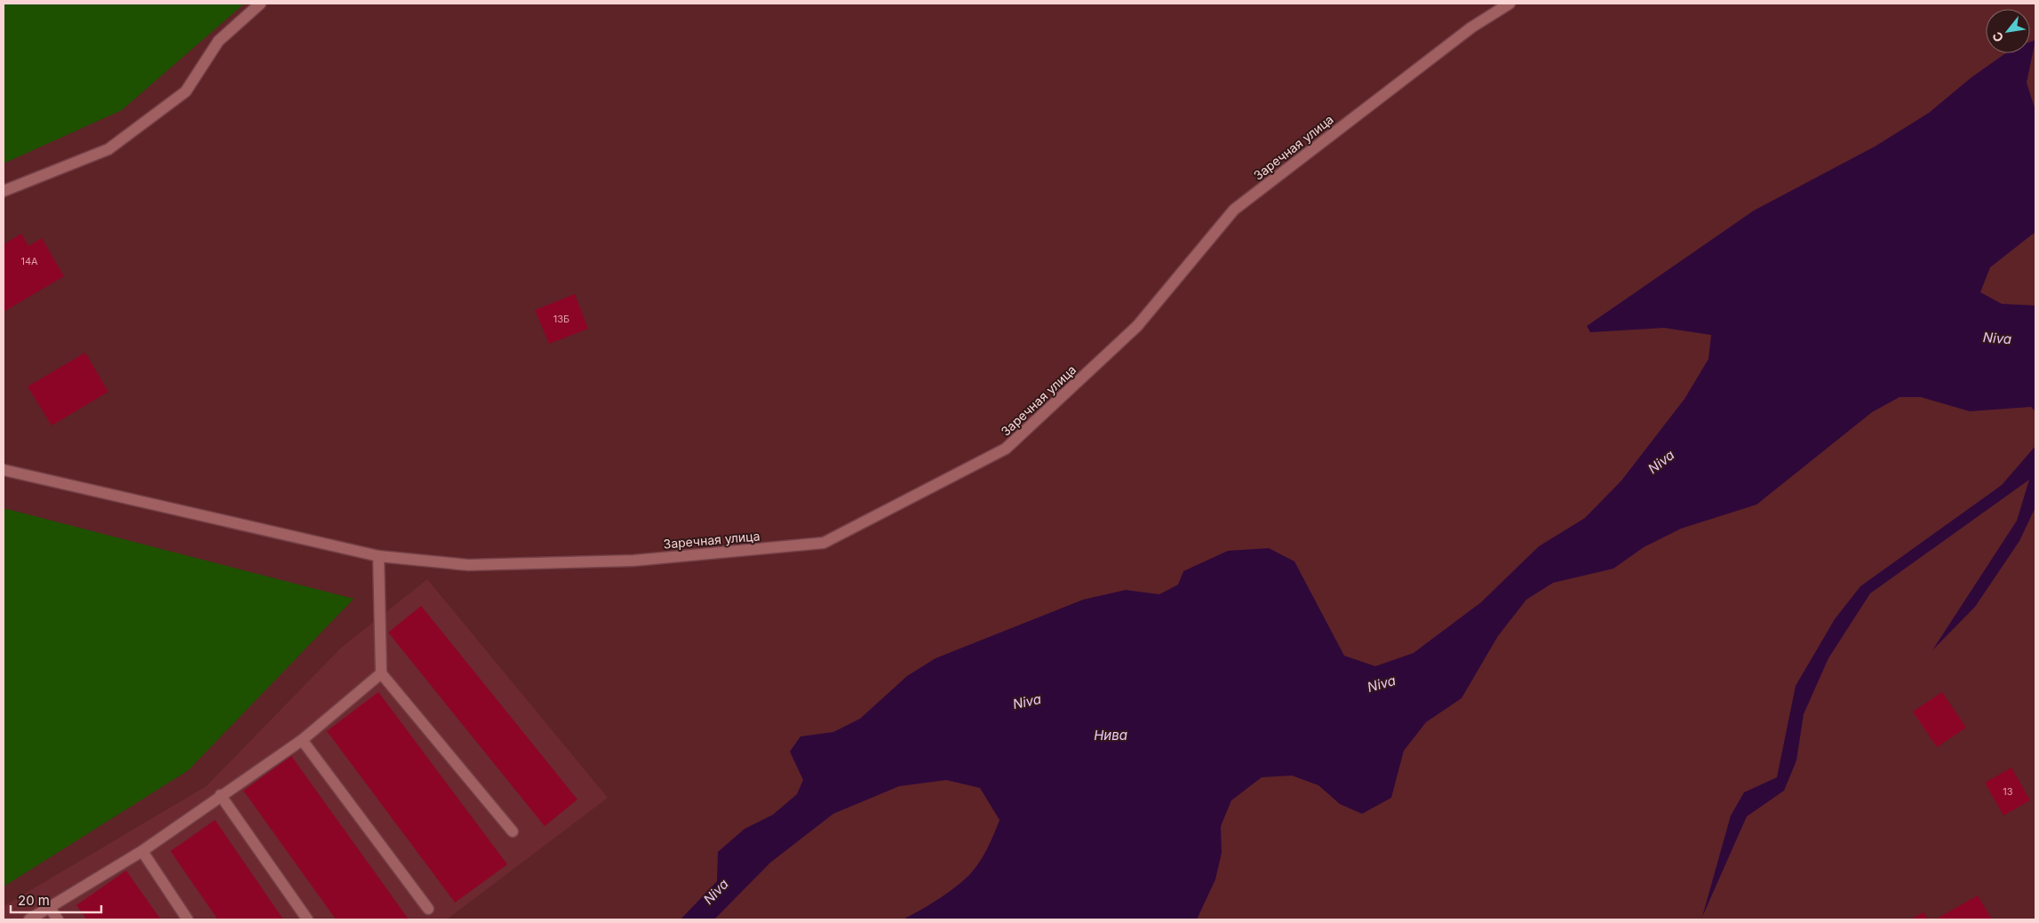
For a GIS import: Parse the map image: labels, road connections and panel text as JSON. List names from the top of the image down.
{
  "streets": {
    "street": ["Заречная улица"]
  },
  "water": ["Niva", "Нива"],
  "house_numbers": ["14А", "13Б", "13"],
  "scale_bar": "20 m",
  "north": "bottom left"
}
